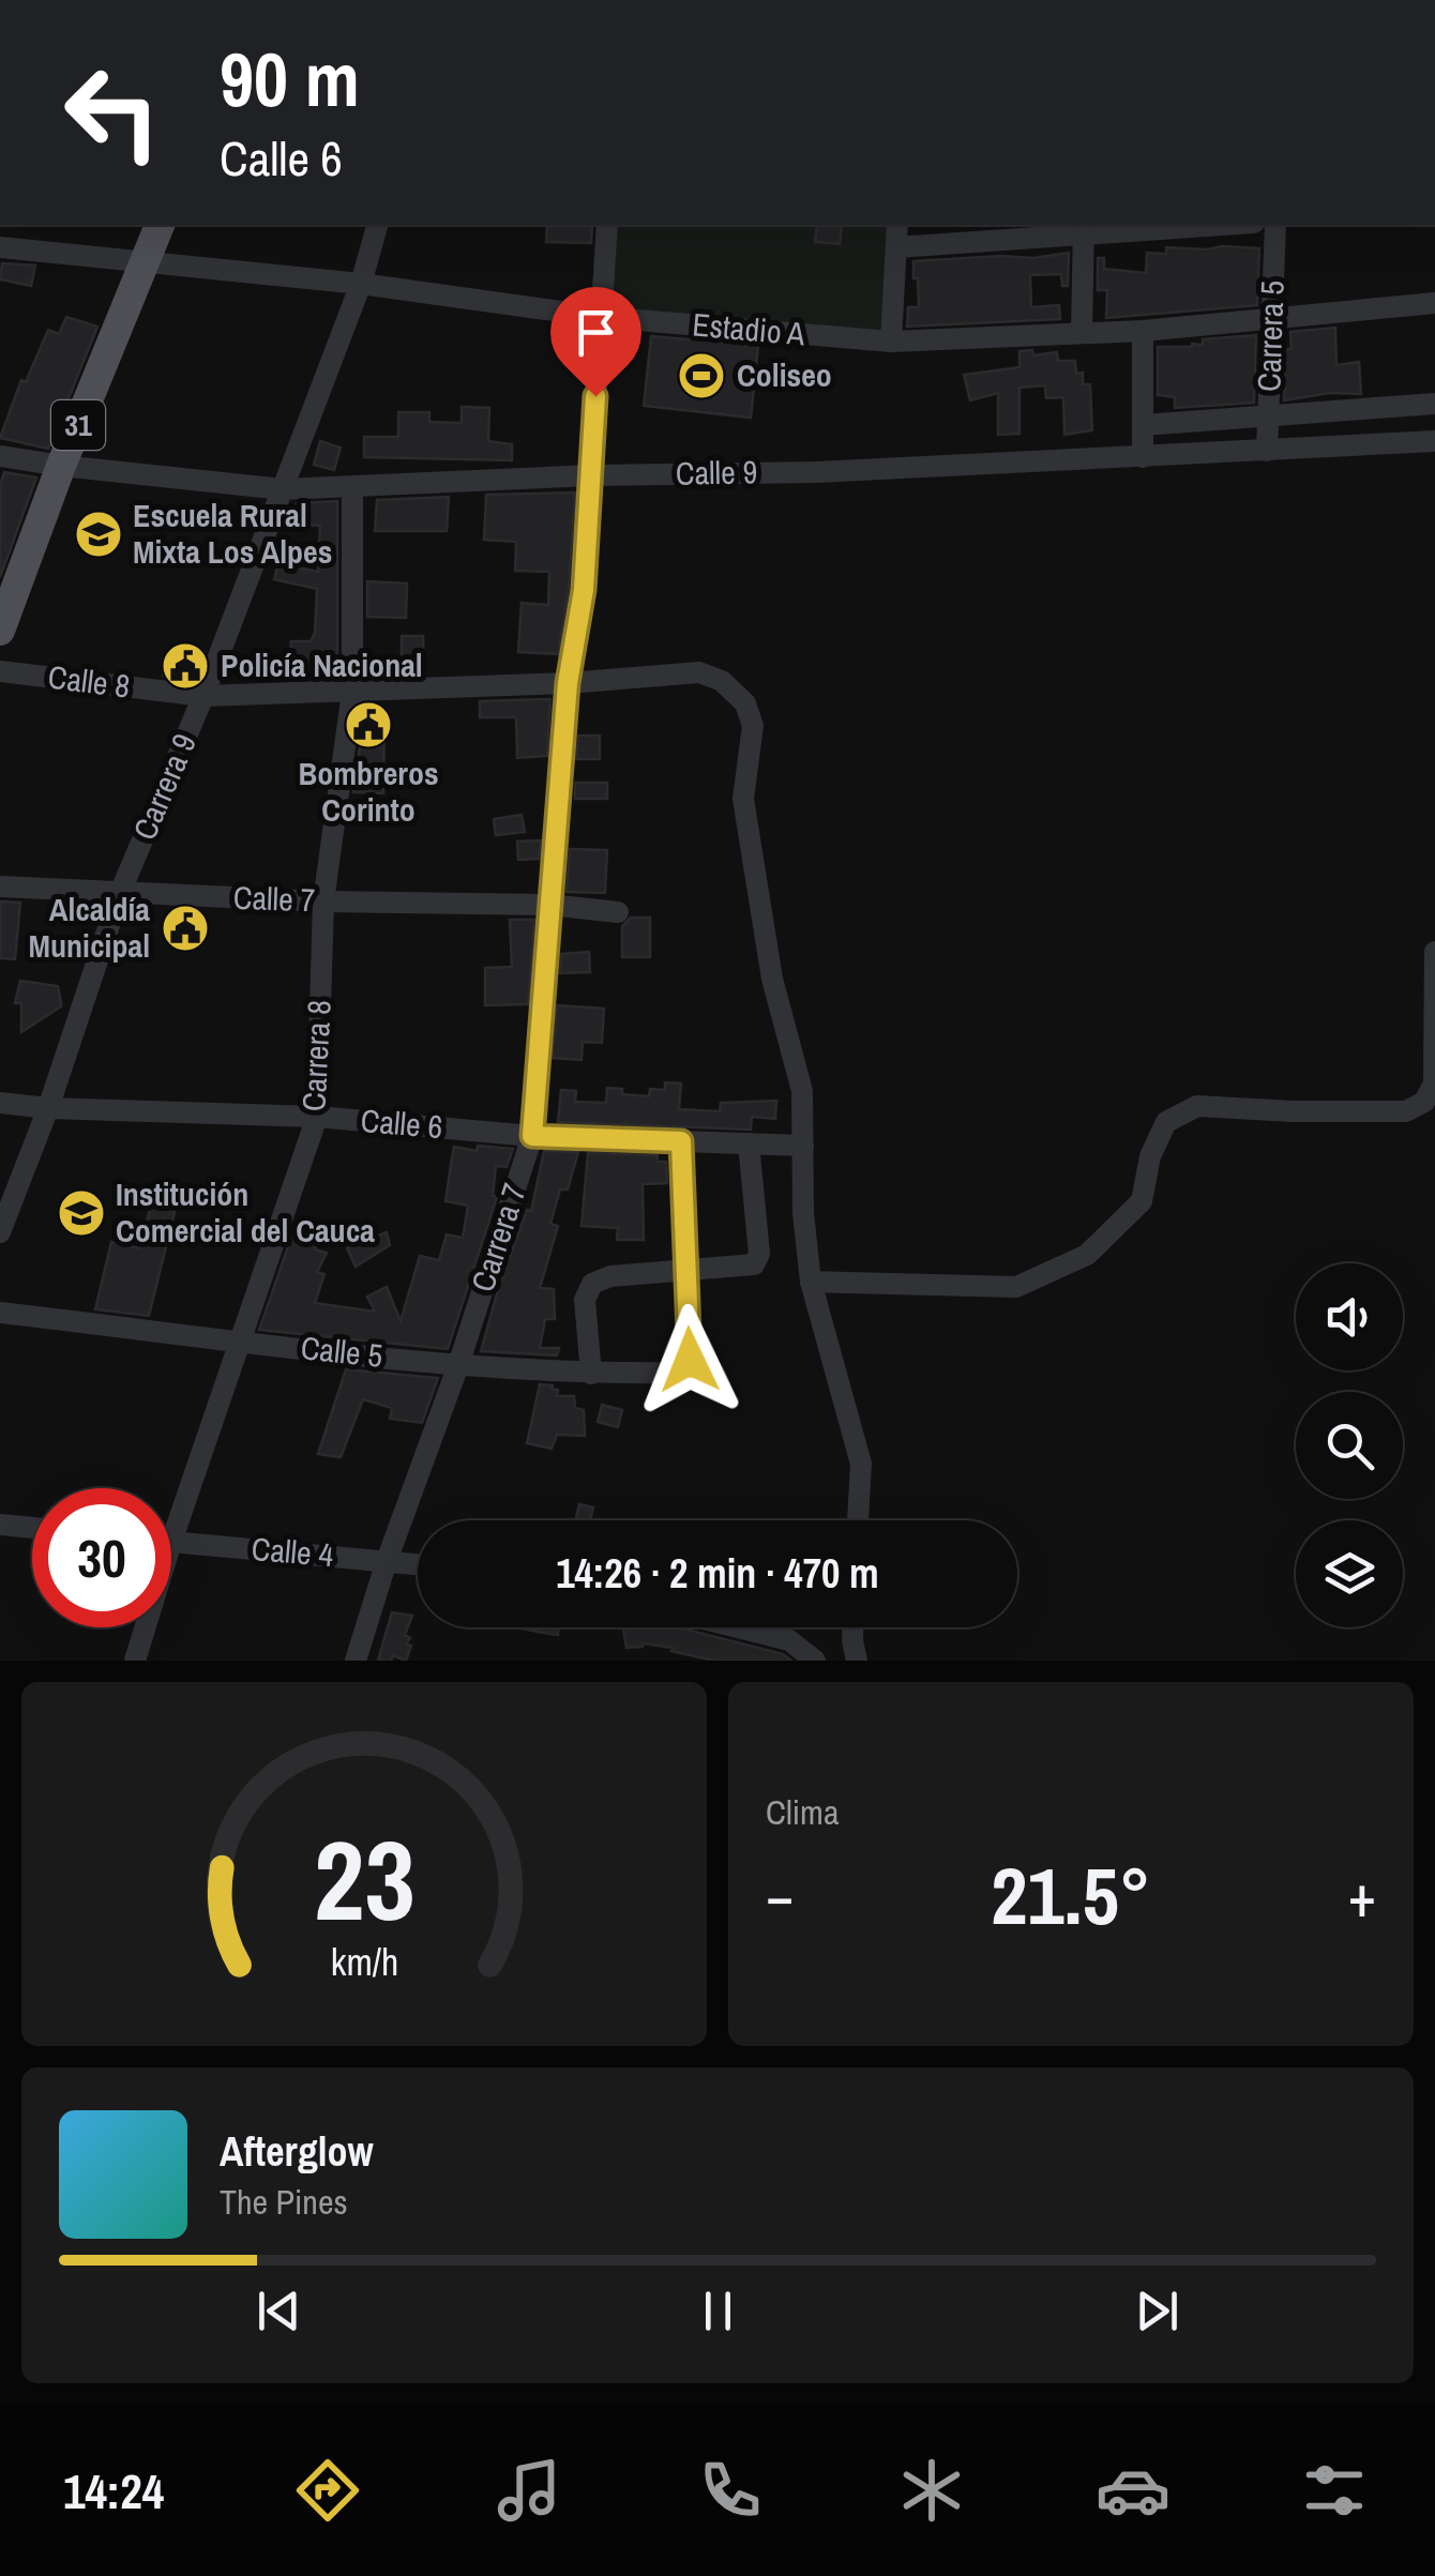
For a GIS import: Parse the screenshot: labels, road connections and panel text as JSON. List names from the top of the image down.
{
  "streets": {
    "main road": ["31"],
    "street": [
      "Estadio A",
      "Carrera 5",
      "Calle 9",
      "Calle 8",
      "Carrera 9",
      "Calle 7",
      "Carrera 8",
      "Calle 6",
      "Carrera 7",
      "Calle 5",
      "Calle 4"
    ]
  },
  "crossings": [
    ["Estadio A", "Carrera 5"],
    ["Estadio A", "31"],
    ["Estadio A", "Carrera 9"],
    ["Estadio A", "Carrera 7"],
    ["Carrera 5", "Calle 9"],
    ["31", "Calle 9"],
    ["Calle 9", "Carrera 9"],
    ["Calle 9", "Carrera 8"],
    ["Calle 9", "Carrera 7"],
    ["Calle 8", "Carrera 9"],
    ["Calle 8", "Carrera 8"],
    ["Calle 8", "Calle 6"],
    ["Calle 8", "Carrera 7"],
    ["Carrera 9", "Calle 7"],
    ["Carrera 9", "Calle 6"],
    ["Calle 7", "Carrera 8"],
    ["Calle 7", "Carrera 7"],
    ["Carrera 8", "Calle 6"],
    ["Carrera 8", "Calle 5"],
    ["Carrera 8", "Calle 4"],
    ["Calle 6", "Carrera 7"],
    ["Carrera 7", "Calle 5"],
    ["Carrera 7", "Calle 4"]
  ],
  "places": {
    "sports": ["Coliseo"],
    "school or university": ["Escuela Rural Mixta Los Alpes", "Institución Comercial del Cauca"],
    "public building": ["Policía Nacional", "Bombreros Corinto", "Alcaldía Municipal"]
  },
  "page": {
    "turn": ["90 m", "Calle 6"],
    "limit": "30",
    "trip": "14:26 · 2 min · 470 m",
    "tile": "Clima",
    "heat": ["−", "21.5°", "+"],
    "song": ["Afterglow", "The Pines"],
    "tabs": "14:24",
    "gauge": ["23", "km/h"]
  }
}
